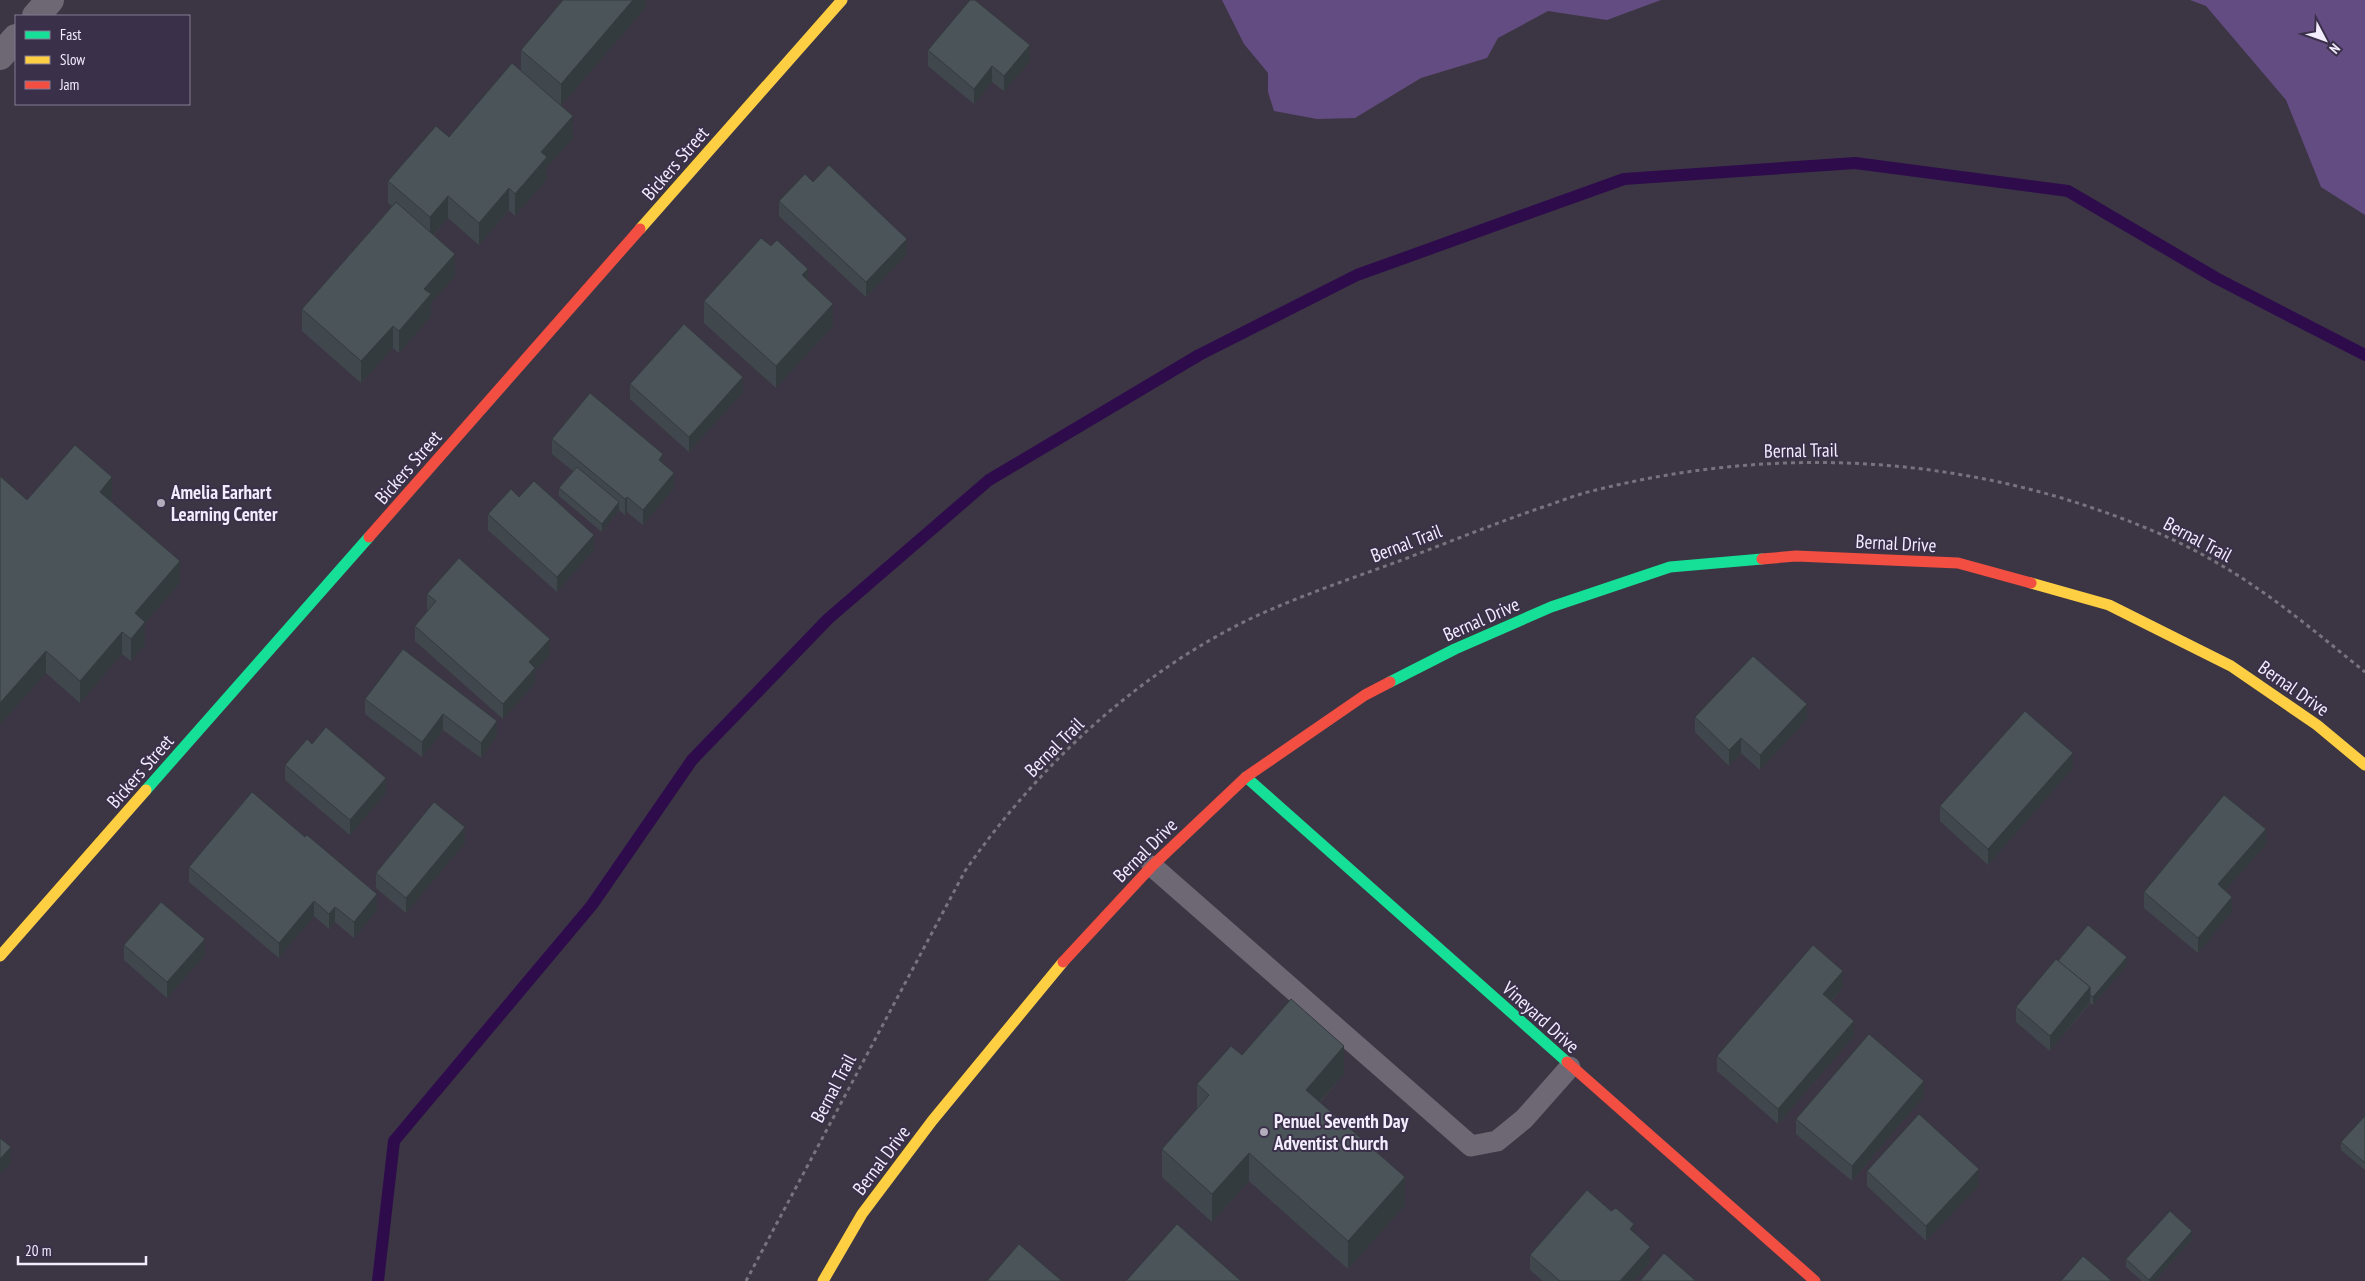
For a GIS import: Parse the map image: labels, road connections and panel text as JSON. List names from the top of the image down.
{
  "streets": {
    "street": ["Bickers Street", "Bernal Drive", "Vineyard Drive"],
    "path": ["Bernal Trail"]
  },
  "crossings": [
    ["Bernal Drive", "Vineyard Drive"]
  ],
  "places": ["Amelia Earhart Learning Center", "Penuel Seventh Day Adventist Church"],
  "legend": ["Fast", "Slow", "Jam"],
  "scale_bar": "20 m",
  "north": "bottom right"
}
